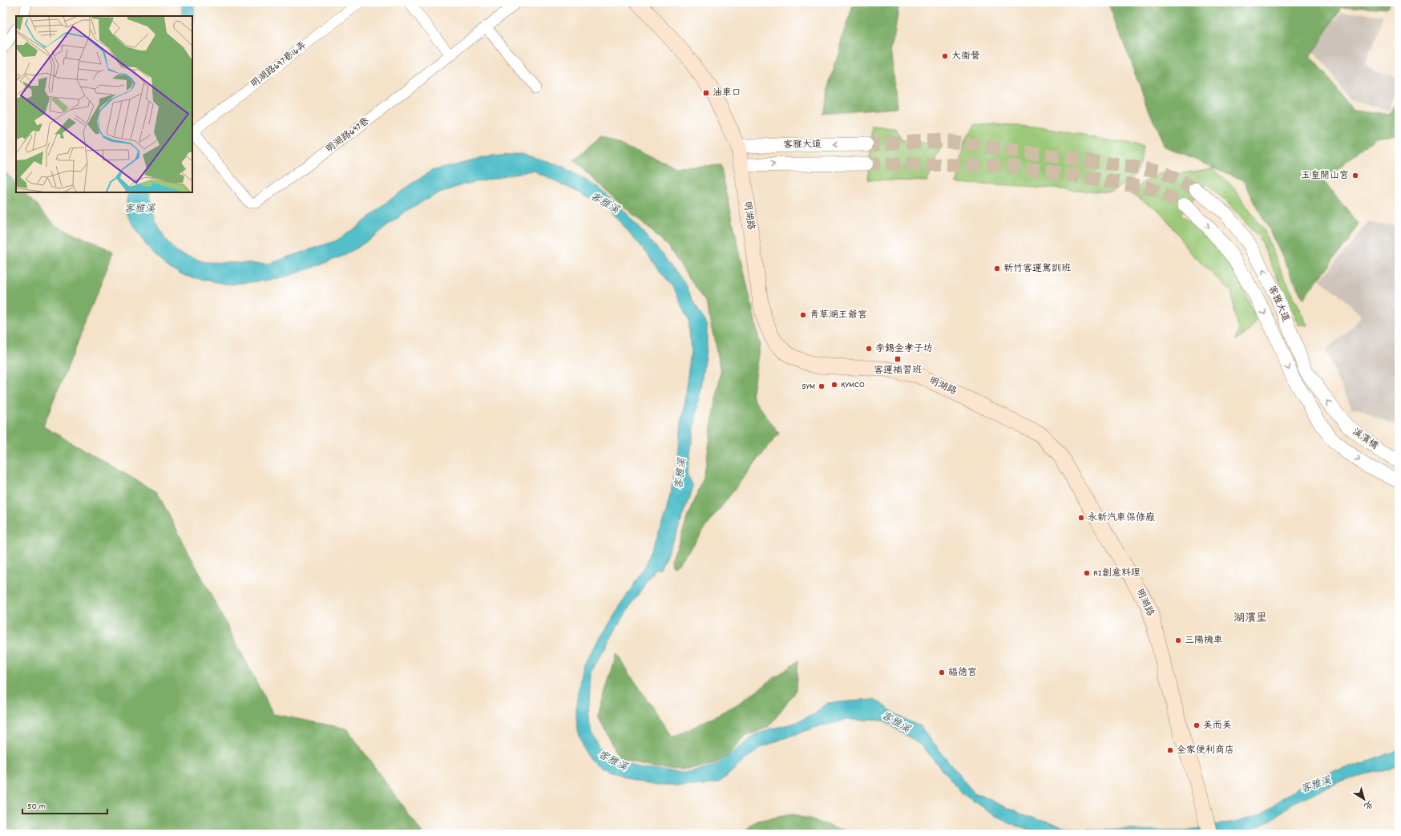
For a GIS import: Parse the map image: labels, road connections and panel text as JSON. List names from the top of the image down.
{
  "streets": {
    "main road": ["明湖路"],
    "street": [
      "明湖路697巷16弄",
      "明湖路697巷",
      "客雅大道",
      "溪濱橋"
    ]
  },
  "crossings": [
    ["明湖路697巷16弄", "明湖路697巷"],
    ["客雅大道", "明湖路"],
    ["客雅大道", "溪濱橋"]
  ],
  "districts": ["湖濱里"],
  "water": ["客雅溪"],
  "places": {
    "other": [
      "大衛營",
      "玉皇開山宮",
      "新竹客運駕訓班",
      "青草湖王爺宮",
      "李錫金孝子坊",
      "KYMCO",
      "SYM",
      "永新汽車保修廠",
      "R2創意料理",
      "三陽機車",
      "福德宮",
      "美而美",
      "全家便利商店"
    ],
    "transit": ["油車口", "客運補習班"]
  },
  "scale_bar": "50 m",
  "north": "bottom right"
}
